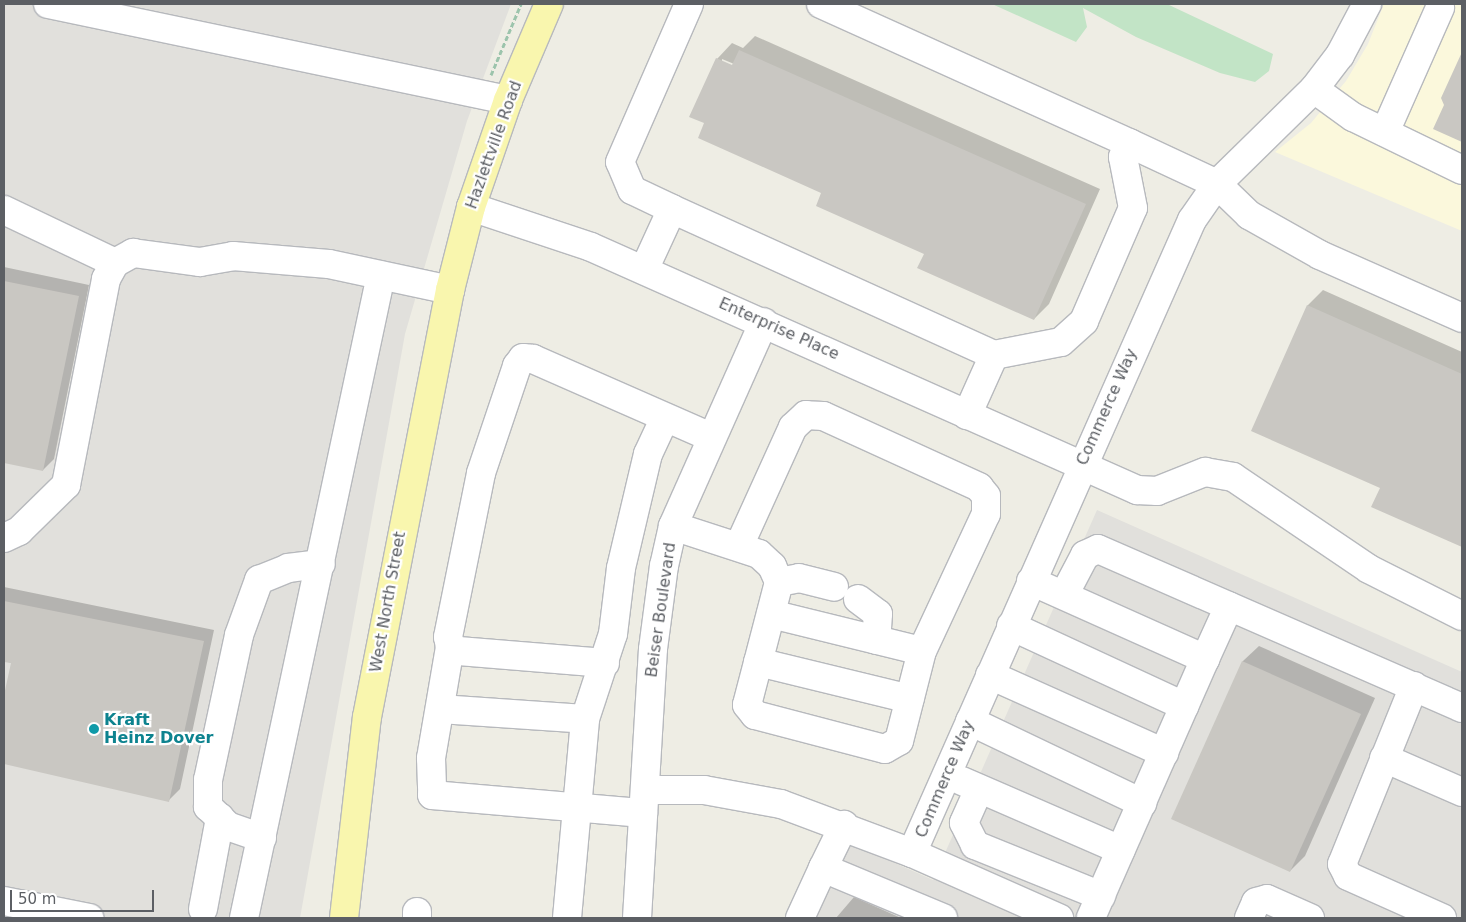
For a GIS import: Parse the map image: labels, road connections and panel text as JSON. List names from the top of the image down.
{
  "streets": {
    "main road": ["Hazlettville Road", "West North Street"],
    "street": ["Enterprise Place", "Commerce Way", "Beiser Boulevard"]
  },
  "crossings": [
    ["Hazlettville Road", "Enterprise Place"],
    ["Hazlettville Road", "West North Street"],
    ["Enterprise Place", "Commerce Way"],
    ["Enterprise Place", "Beiser Boulevard"]
  ],
  "places": ["Kraft Heinz Dover"],
  "scale_bar": "50 m"
}
